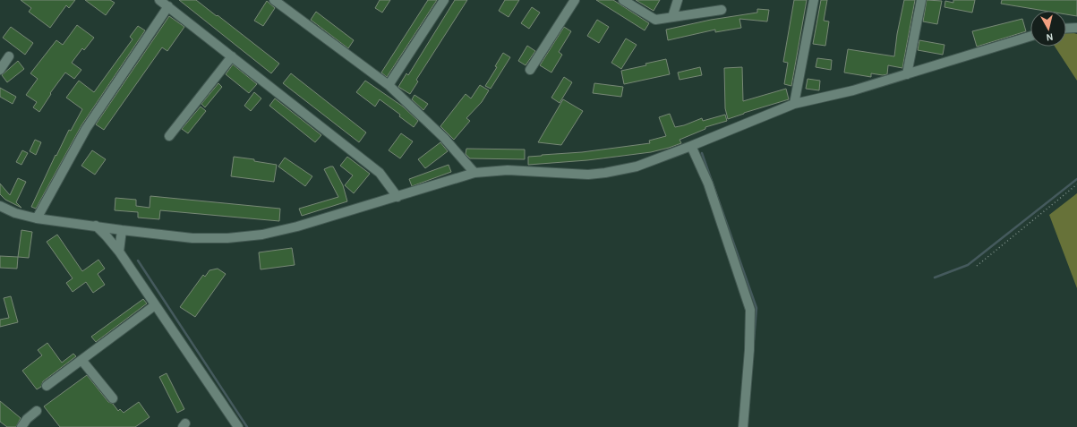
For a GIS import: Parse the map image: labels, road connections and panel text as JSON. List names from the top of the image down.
{
  "north": "bottom"
}
